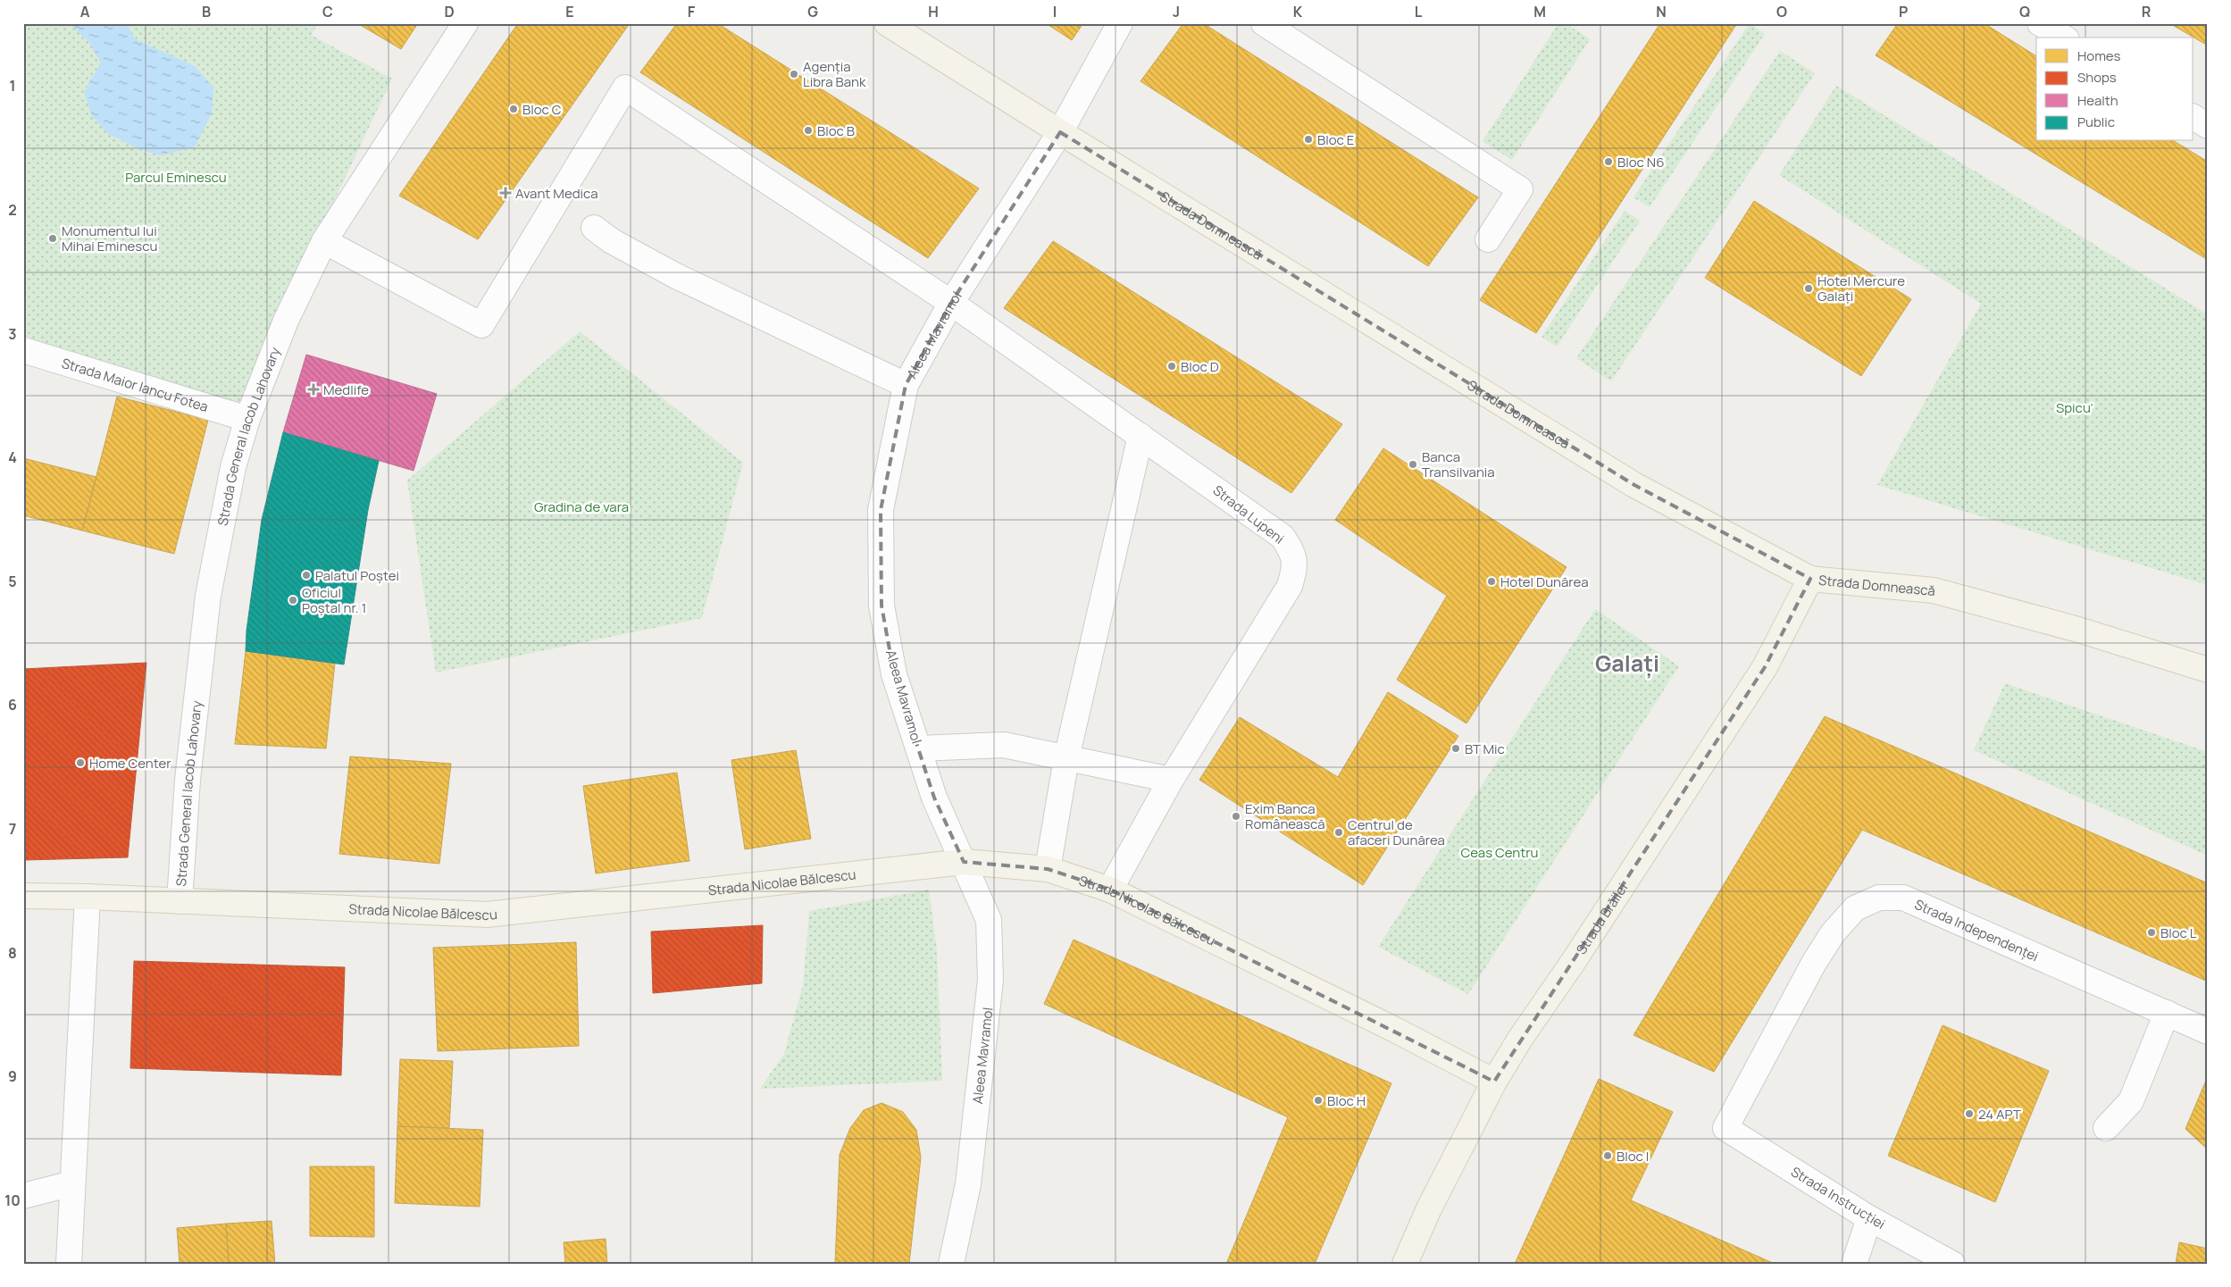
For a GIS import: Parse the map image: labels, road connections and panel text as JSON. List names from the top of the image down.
{
  "streets": {
    "main road": ["Strada Domnească", "Strada Nicolae Bălcescu", "Strada Brăilei"],
    "street": [
      "Aleea Mavramol",
      "Strada Maior Iancu Fotea",
      "Strada General Iacob Lahovary",
      "Strada Lupeni",
      "Strada Independenței",
      "Strada Instrucției"
    ]
  },
  "crossings": [
    ["Strada Domnească", "Aleea Mavramol"],
    ["Strada Domnească", "Strada Brăilei"],
    ["Aleea Mavramol", "Strada Lupeni"],
    ["Aleea Mavramol", "Strada Nicolae Bălcescu"],
    ["Strada Maior Iancu Fotea", "Strada General Iacob Lahovary"],
    ["Strada General Iacob Lahovary", "Strada Lupeni"],
    ["Strada General Iacob Lahovary", "Strada Nicolae Bălcescu"],
    ["Strada Lupeni", "Strada Nicolae Bălcescu"],
    ["Strada Nicolae Bălcescu", "Strada Brăilei"],
    ["Strada Independenței", "Strada Instrucției"]
  ],
  "districts": ["Galați"],
  "parks": [
    "Parcul Eminescu",
    "Spicu'",
    "Gradina de vara",
    "Ceas Centru"
  ],
  "places": {
    "other": [
      "Agenția Libra Bank",
      "Bloc C",
      "Bloc B",
      "Bloc E",
      "Bloc N6",
      "Monumentul lui Mihai Eminescu",
      "Hotel Mercure Galați",
      "Bloc D",
      "Banca Transilvania",
      "Palatul Poștei",
      "Hotel Dunărea",
      "Oficiul Poștal nr. 1",
      "BT Mic",
      "Home Center",
      "Exim Banca Românească",
      "Centrul de afaceri Dunărea",
      "Bloc L",
      "Bloc H",
      "24 APT",
      "Bloc I"
    ],
    "health": ["Avant Medica", "Medlife"]
  },
  "legend": [
    "Homes",
    "Shops",
    "Health",
    "Public"
  ],
  "grid": {
    "columns": [
      "A",
      "B",
      "C",
      "D",
      "E",
      "F",
      "G",
      "H",
      "I",
      "J",
      "K",
      "L",
      "M",
      "N",
      "O",
      "P",
      "Q",
      "R"
    ],
    "rows": [
      "1",
      "2",
      "3",
      "4",
      "5",
      "6",
      "7",
      "8",
      "9",
      "10"
    ]
  }
}
